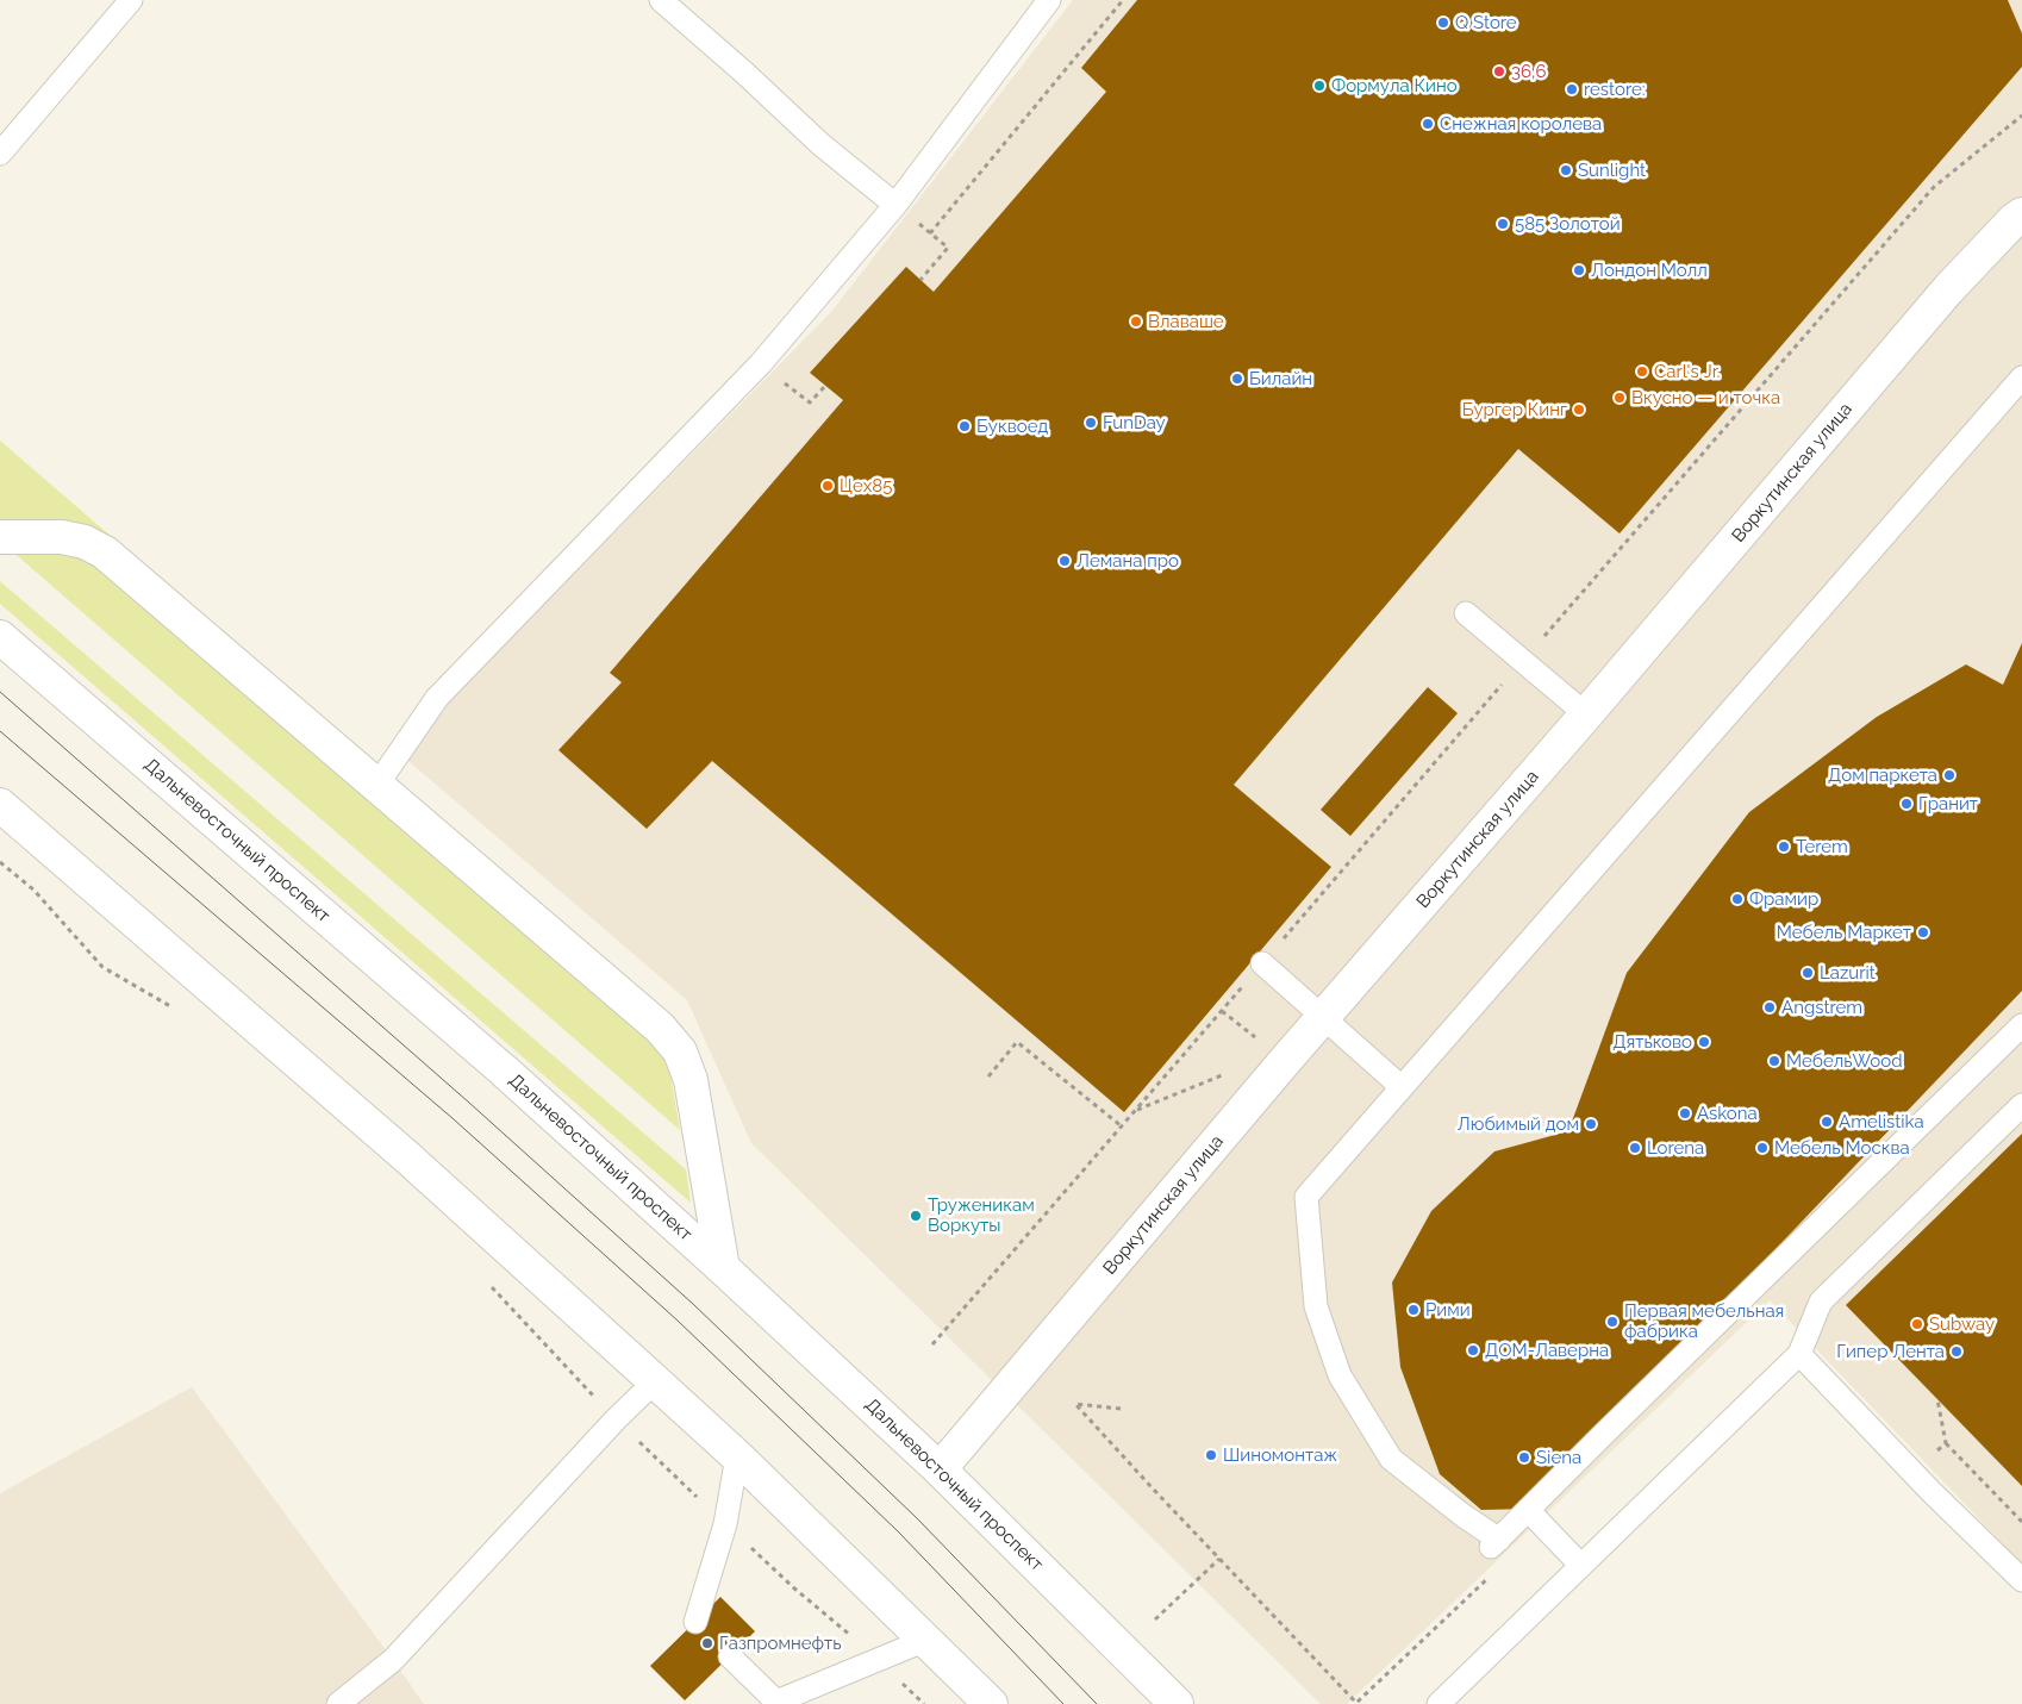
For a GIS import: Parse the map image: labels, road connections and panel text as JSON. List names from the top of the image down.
{
  "streets": {
    "main road": ["Воркутинская улица", "Дальневосточный проспект"]
  },
  "crossings": [
    ["Воркутинская улица", "Дальневосточный проспект"]
  ],
  "places": [
    "Q Store",
    "36,6",
    "Формула Кино",
    "restore:",
    "Снежная королева",
    "Sunlight",
    "585 Золотой",
    "Лондон Молл",
    "Влаваше",
    "Carl's Jr.",
    "Билайн",
    "Вкусно — и точка",
    "Бургер Кинг",
    "FunDay",
    "Буквоед",
    "Цех85",
    "Лемана про",
    "Дом паркета",
    "Гранит",
    "Terem",
    "Фрамир",
    "Мебель Маркет",
    "Lazurit",
    "Angstrem",
    "Дятьково",
    "МебельWood",
    "Askona",
    "Amelistika",
    "Любимый дом",
    "Lorena",
    "Мебель Москва",
    "Труженикам Воркуты",
    "Рими",
    "Первая мебельная фабрика",
    "Subway",
    "ДОМ-Лаверна",
    "Гипер Лента",
    "Шиномонтаж",
    "Siena",
    "Газпромнефть"
  ]
}
